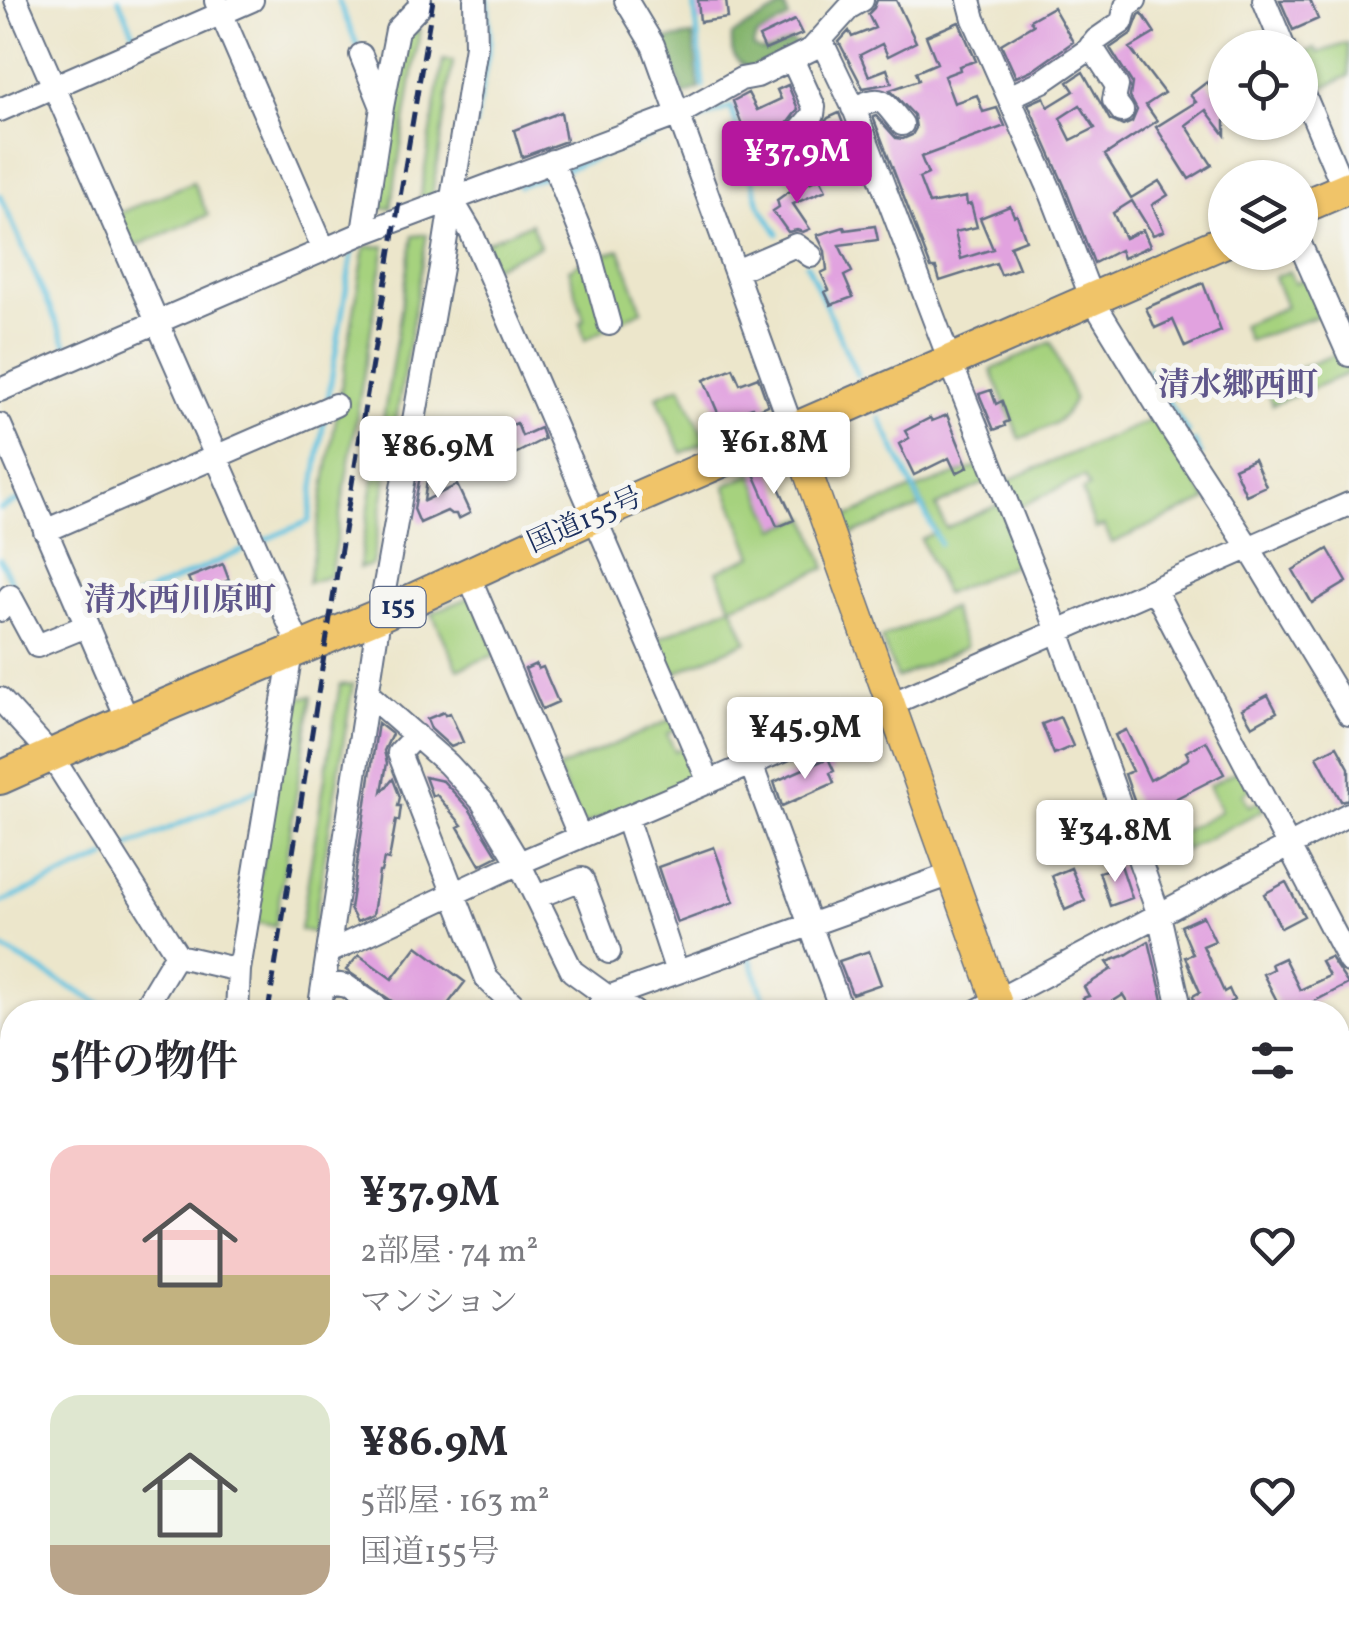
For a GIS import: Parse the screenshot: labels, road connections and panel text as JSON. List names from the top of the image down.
{
  "streets": {
    "highway": ["国道155号", "155"]
  },
  "districts": ["清水郷西町", "清水西川原町"],
  "page": {
    "price": [
      "¥37.9M",
      "¥61.8M",
      "¥86.9M",
      "¥45.9M",
      "¥34.8M"
    ],
    "heading": "5件の物件",
    "list": [
      {
        "name": "¥37.9M",
        "note": "2部屋 · 74 m² · マンション"
      },
      {
        "name": "¥86.9M",
        "note": "5部屋 · 163 m² · 国道155号"
      }
    ]
  }
}
